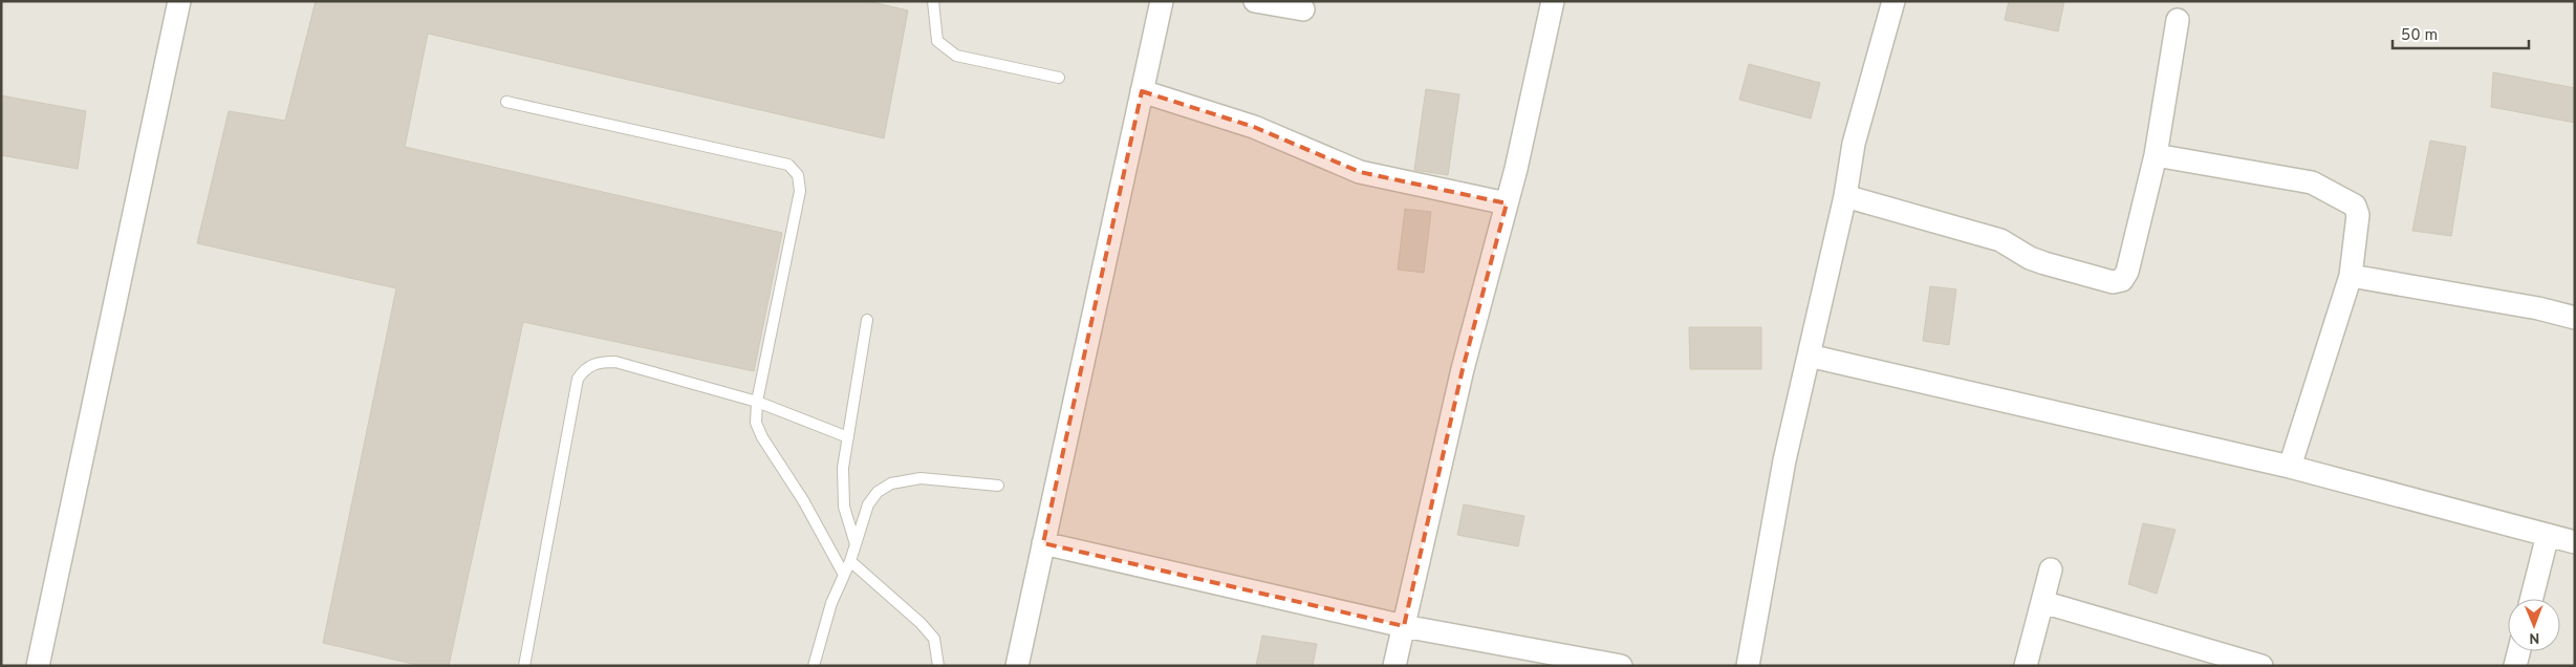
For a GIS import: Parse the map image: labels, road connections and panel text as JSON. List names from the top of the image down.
{
  "scale_bar": "50 m",
  "north": "bottom"
}
